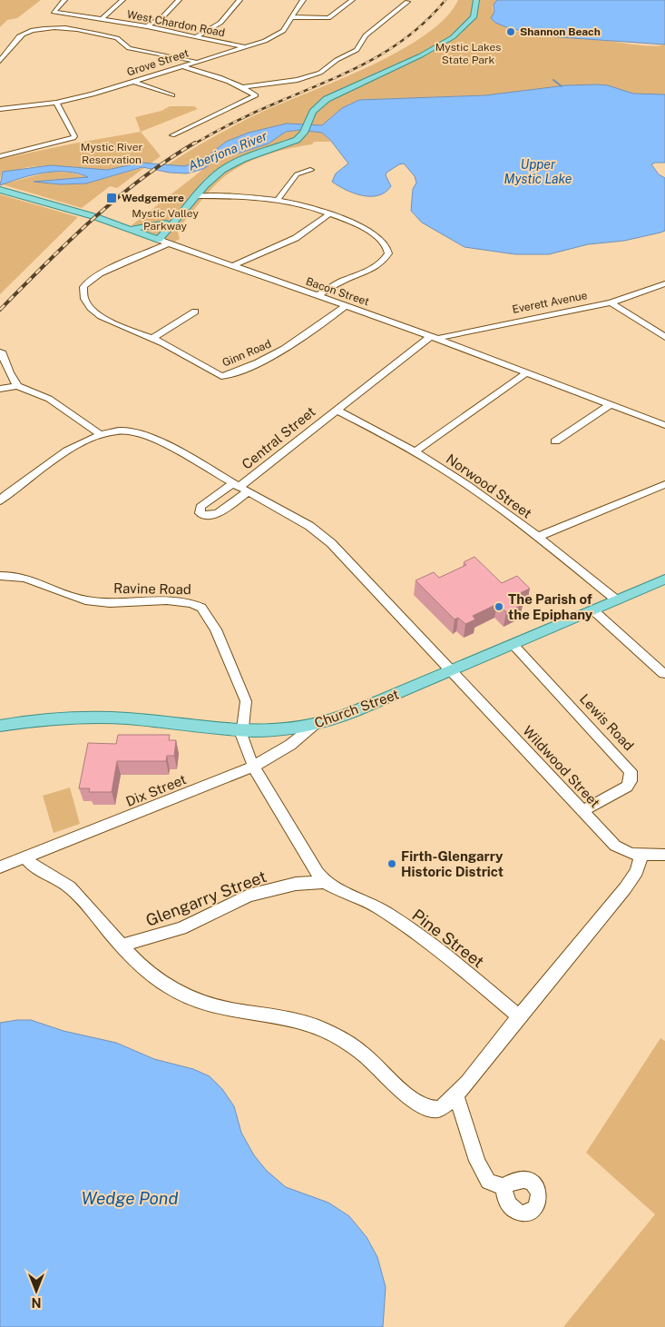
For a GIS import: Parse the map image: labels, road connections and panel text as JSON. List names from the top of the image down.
{
  "streets": {
    "main road": ["Bacon Street", "Church Street"],
    "street": [
      "West Chardon Road",
      "Grove Street",
      "Everett Avenue",
      "Ginn Road",
      "Central Street",
      "Norwood Street",
      "Ravine Road",
      "Lewis Road",
      "Wildwood Street",
      "Dix Street",
      "Glengarry Street",
      "Pine Street"
    ]
  },
  "crossings": [
    ["West Chardon Road", "Grove Street"],
    ["Bacon Street", "Everett Avenue"],
    ["Bacon Street", "Ginn Road"],
    ["Bacon Street", "Central Street"],
    ["Everett Avenue", "Central Street"],
    ["Central Street", "Norwood Street"],
    ["Central Street", "Church Street"],
    ["Central Street", "Wildwood Street"],
    ["Norwood Street", "Church Street"],
    ["Ravine Road", "Church Street"],
    ["Church Street", "Lewis Road"],
    ["Church Street", "Wildwood Street"],
    ["Church Street", "Dix Street"],
    ["Lewis Road", "Wildwood Street"],
    ["Glengarry Street", "Pine Street"]
  ],
  "water": ["Aberjona River", "Upper Mystic Lake", "Wedge Pond"],
  "parks": ["Mystic Lakes State Park", "Mystic River Reservation", "Mystic Valley Parkway"],
  "places": {
    "other": ["Shannon Beach", "The Parish of the Epiphany", "Firth-Glengarry Historic District"],
    "transit": ["Wedgemere"]
  },
  "north": "bottom"
}
